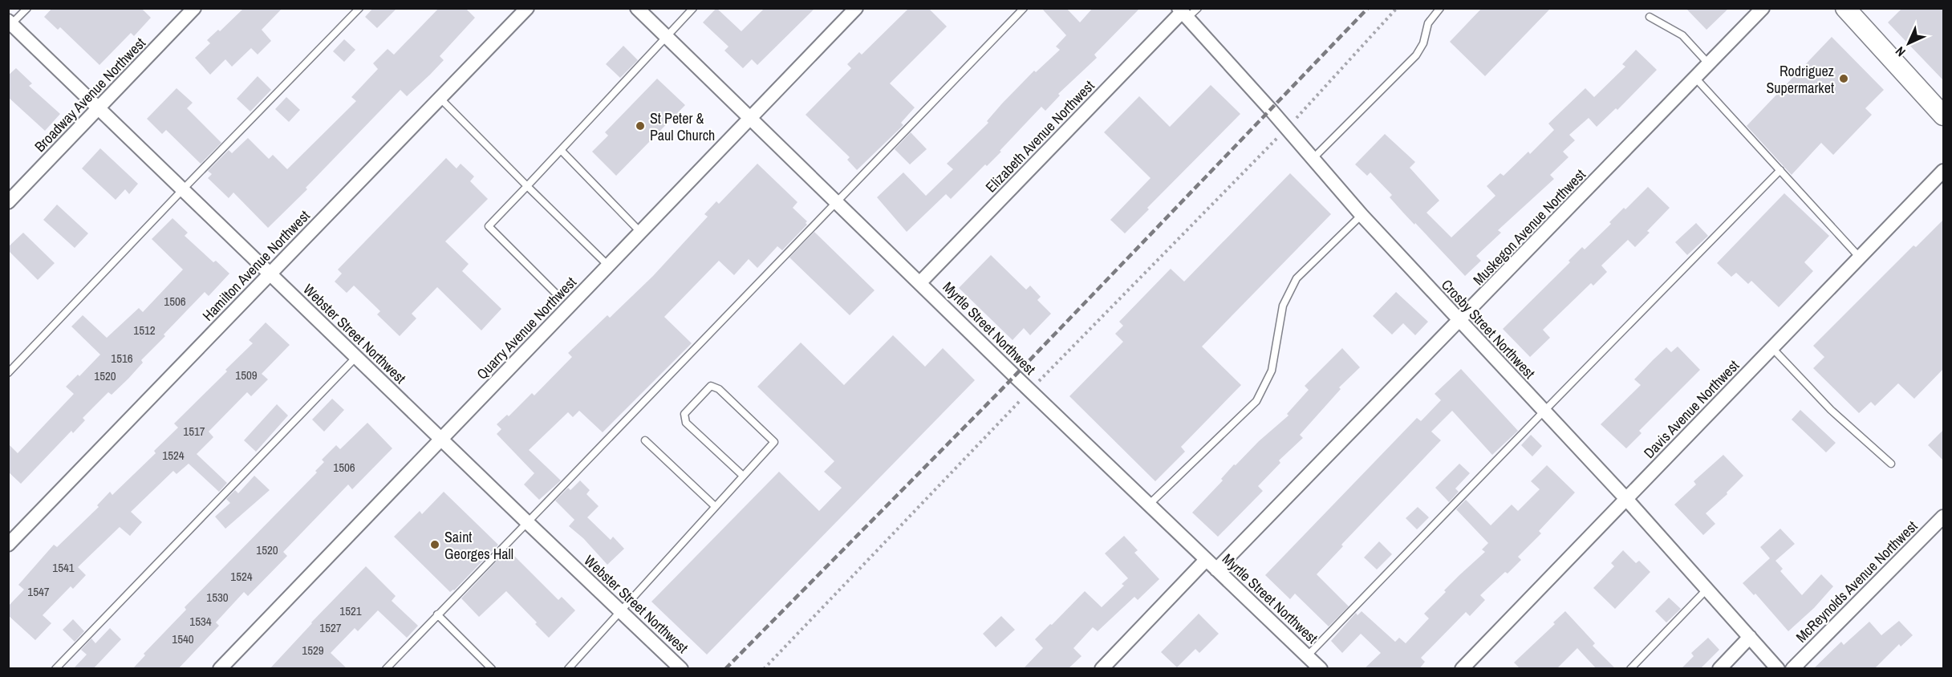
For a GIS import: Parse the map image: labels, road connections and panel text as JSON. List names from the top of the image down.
{
  "streets": {
    "street": [
      "Broadway Avenue Northwest",
      "Elizabeth Avenue Northwest",
      "Muskegon Avenue Northwest",
      "Hamilton Avenue Northwest",
      "Quarry Avenue Northwest",
      "Myrtle Street Northwest",
      "Crosby Street Northwest",
      "Webster Street Northwest",
      "Davis Avenue Northwest",
      "McReynolds Avenue Northwest"
    ]
  },
  "crossings": [
    ["Broadway Avenue Northwest", "Webster Street Northwest"],
    ["Elizabeth Avenue Northwest", "Myrtle Street Northwest"],
    ["Elizabeth Avenue Northwest", "Crosby Street Northwest"],
    ["Muskegon Avenue Northwest", "Myrtle Street Northwest"],
    ["Muskegon Avenue Northwest", "Crosby Street Northwest"],
    ["Hamilton Avenue Northwest", "Webster Street Northwest"],
    ["Quarry Avenue Northwest", "Myrtle Street Northwest"],
    ["Quarry Avenue Northwest", "Webster Street Northwest"],
    ["Crosby Street Northwest", "Davis Avenue Northwest"]
  ],
  "places": ["Rodriguez Supermarket", "St Peter & Paul Church", "Saint Georges Hall"],
  "house_numbers": [
    "1506",
    "1512",
    "1516",
    "1509",
    "1520",
    "1517",
    "1524",
    "1506",
    "1520",
    "1541",
    "1524",
    "1547",
    "1530",
    "1521",
    "1534",
    "1527",
    "1540",
    "1529"
  ],
  "north": "bottom left"
}
